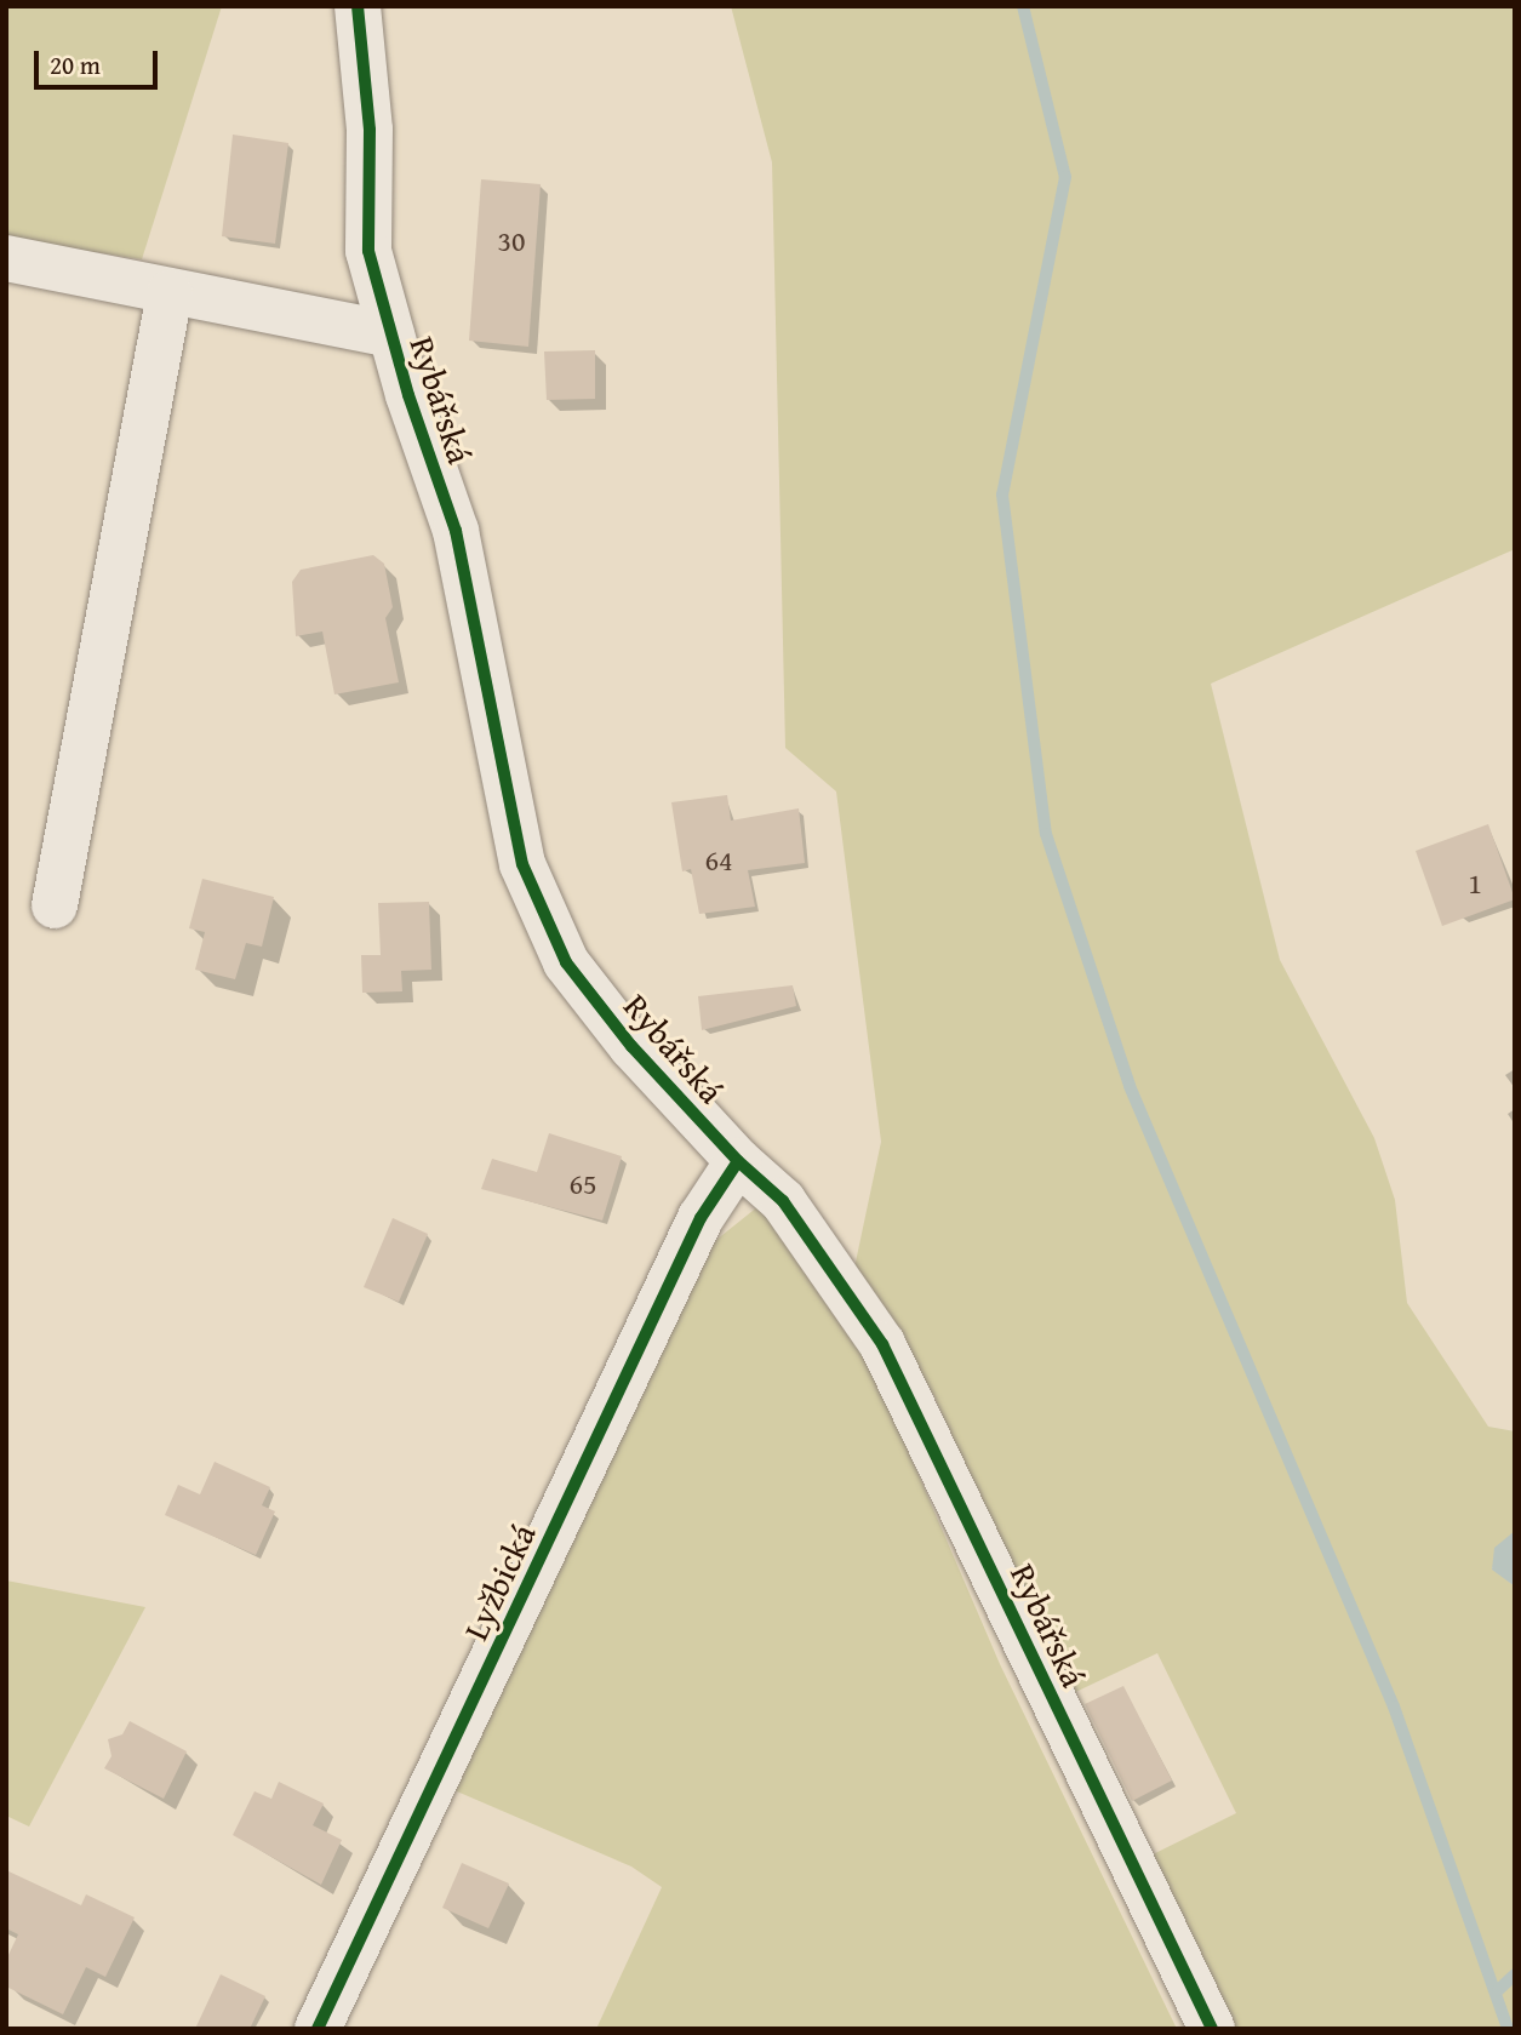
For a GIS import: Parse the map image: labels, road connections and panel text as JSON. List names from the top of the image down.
{
  "streets": {
    "street": ["Rybářská", "Lyžbická"]
  },
  "crossings": [
    ["Rybářská", "Lyžbická"]
  ],
  "house_numbers": [
    "30",
    "64",
    "1",
    "65"
  ],
  "scale_bar": "20 m"
}
